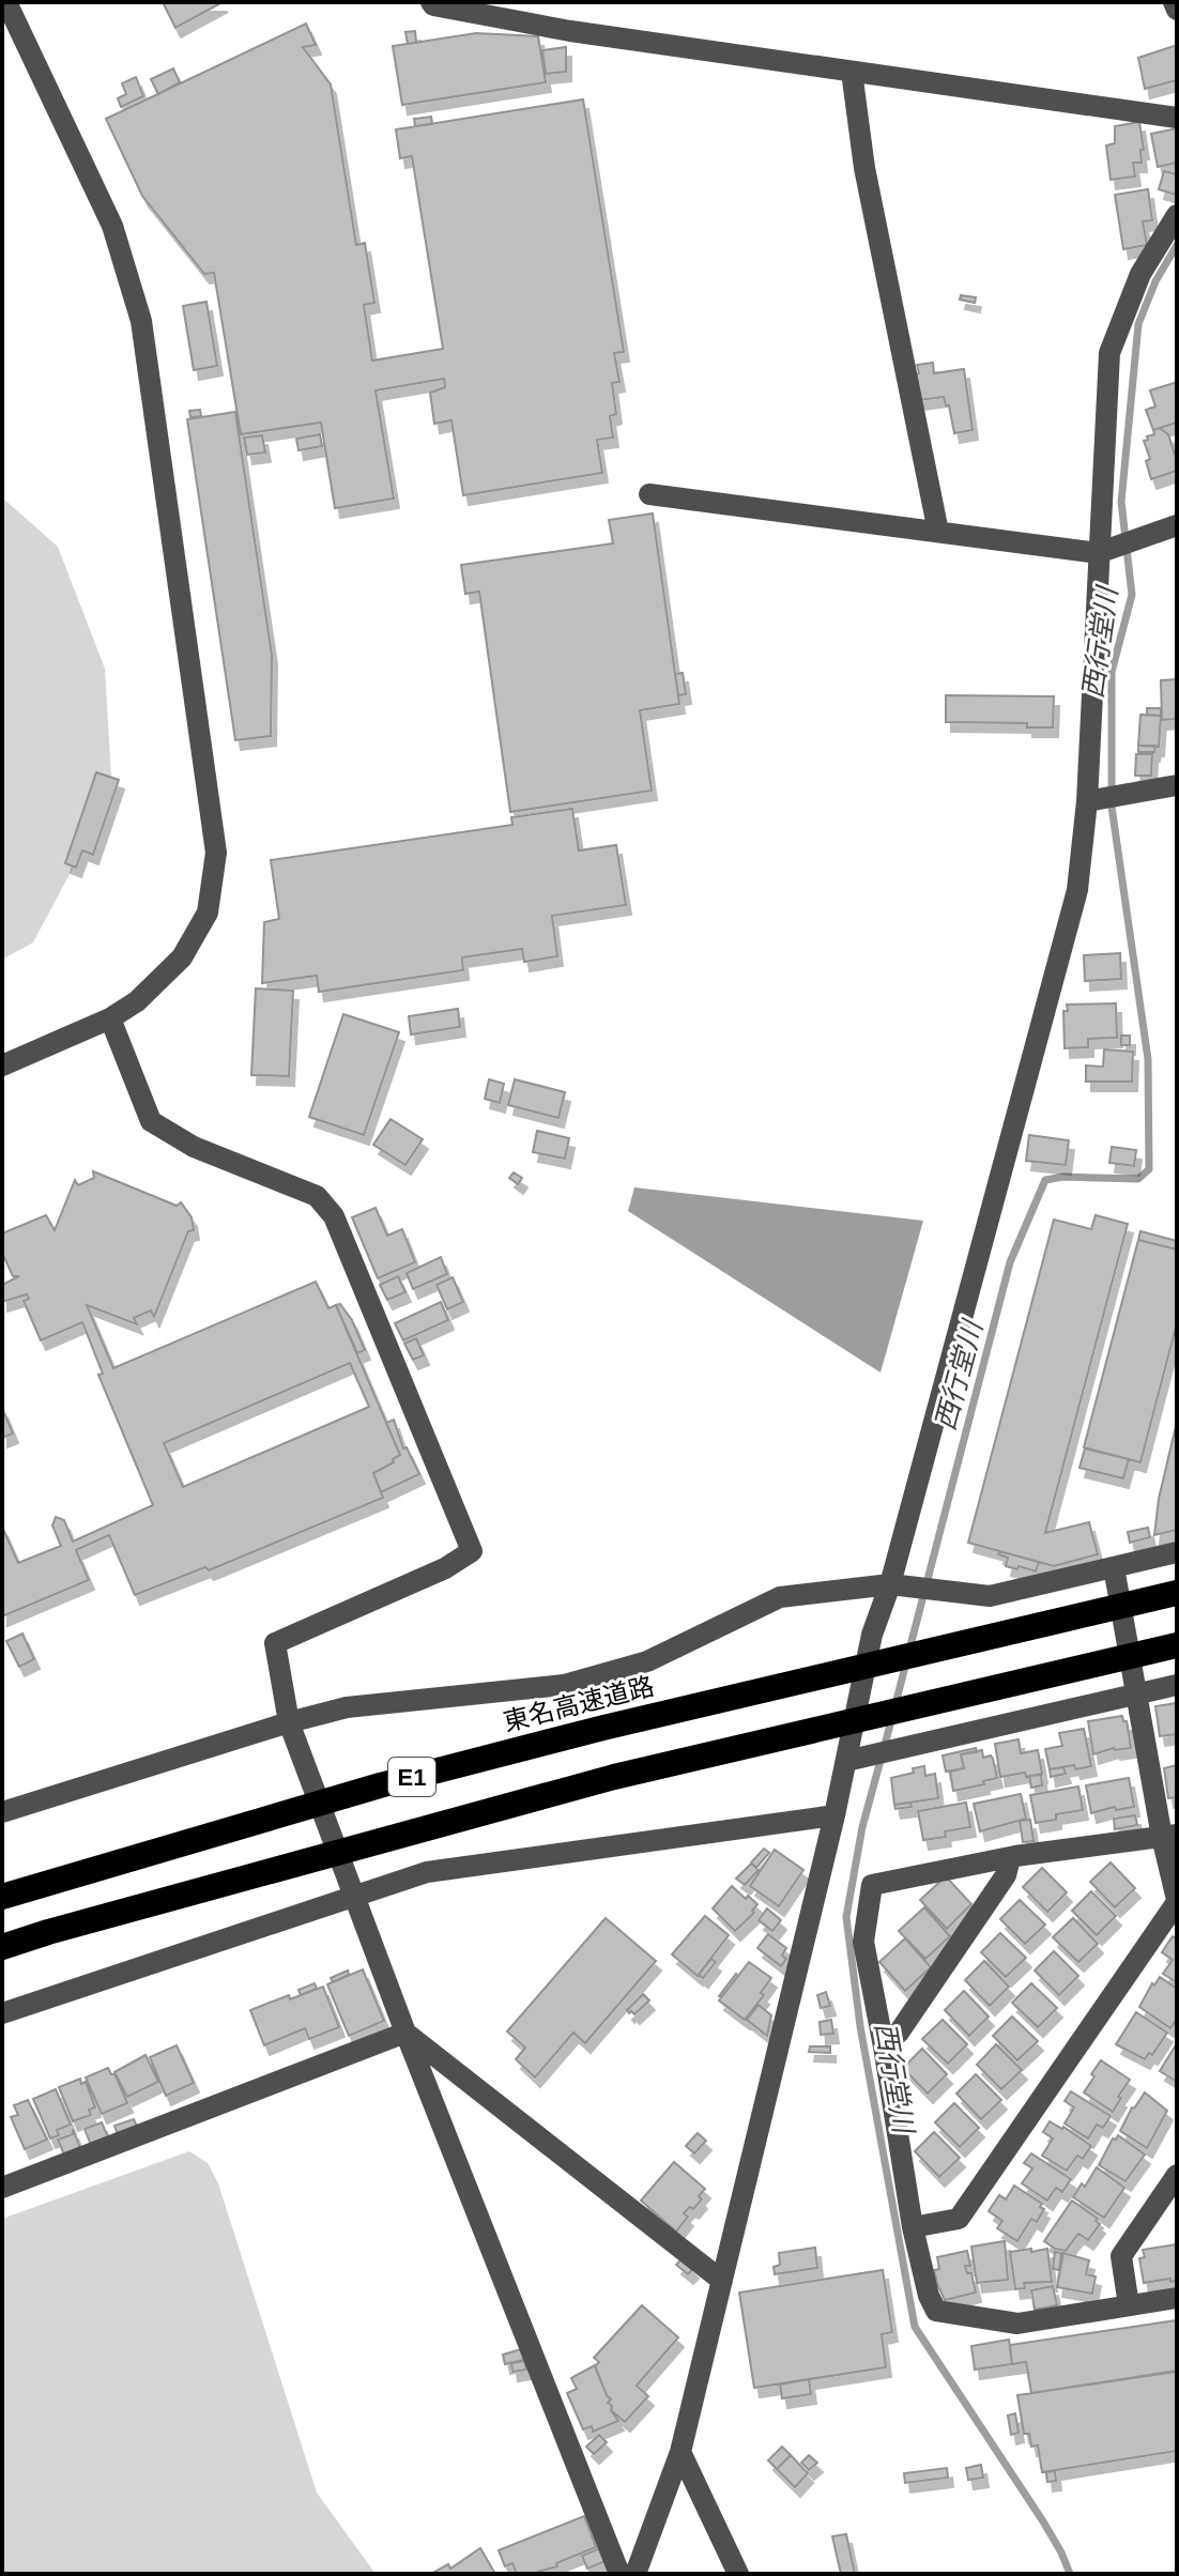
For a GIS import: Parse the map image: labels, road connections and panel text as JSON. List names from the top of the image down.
{
  "streets": {
    "highway": ["東名高速道路", "E1"]
  },
  "water": ["西行堂川"]
}
